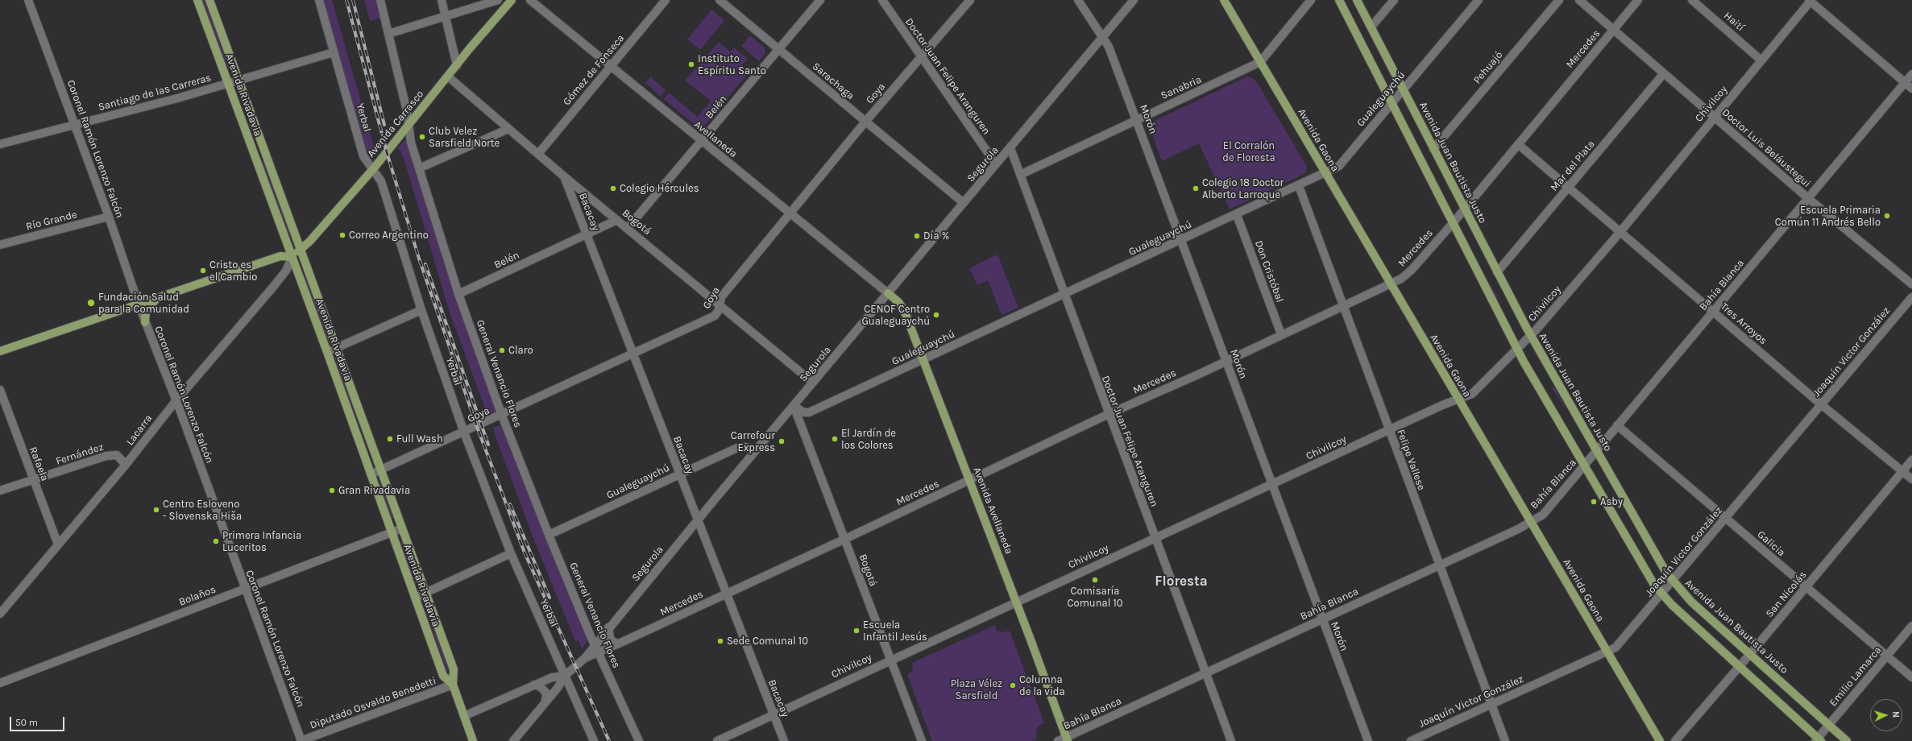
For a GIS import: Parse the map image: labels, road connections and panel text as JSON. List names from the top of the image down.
{
  "streets": {
    "main road": [
      "Avenida Rivadavia",
      "Avenida Carrasco",
      "Avenida Gaona",
      "Avenida Juan Bautista Justo",
      "Avenida Avellaneda"
    ],
    "street": [
      "Haití",
      "Mercedes",
      "Pehuajó",
      "Gómez de Fonseca",
      "Doctor Juan Felipe Aranguren",
      "Sarachaga",
      "Sanabria",
      "Santiago de las Carreras",
      "Goya",
      "Gualeguaychú",
      "Chivilcoy",
      "Belén",
      "Yerbal",
      "Morón",
      "Avellaneda",
      "Doctor Luis Beláustegui",
      "Coronel Ramón Lorenzo Falcón",
      "Segurola",
      "Mar del Plata",
      "Bacacay",
      "Río Grande",
      "Bogotá",
      "Don Cristóbal",
      "Bahía Blanca",
      "Tres Arroyos",
      "Joaquín Victor González",
      "General Venancio Flores",
      "Lacarra",
      "Fernández",
      "Felipe Vallese",
      "Rafaela",
      "Galicia",
      "San Nicolás",
      "Bolaños",
      "Emilio Lamarca",
      "Diputado Osvaldo Benedetti"
    ]
  },
  "crossings": [
    ["Haití", "Chivilcoy"],
    ["Mercedes", "Doctor Juan Felipe Aranguren"],
    ["Mercedes", "Morón"],
    ["Mercedes", "Avenida Gaona"],
    ["Mercedes", "Doctor Luis Beláustegui"],
    ["Mercedes", "Avenida Juan Bautista Justo"],
    ["Mercedes", "Segurola"],
    ["Mercedes", "Bacacay"],
    ["Mercedes", "Bogotá"],
    ["Mercedes", "Don Cristóbal"],
    ["Mercedes", "Tres Arroyos"],
    ["Mercedes", "General Venancio Flores"],
    ["Mercedes", "Felipe Vallese"],
    ["Mercedes", "Avenida Avellaneda"],
    ["Pehuajó", "Avenida Juan Bautista Justo"],
    ["Gómez de Fonseca", "Avellaneda"],
    ["Gómez de Fonseca", "Bogotá"],
    ["Doctor Juan Felipe Aranguren", "Sanabria"],
    ["Doctor Juan Felipe Aranguren", "Goya"],
    ["Doctor Juan Felipe Aranguren", "Gualeguaychú"],
    ["Doctor Juan Felipe Aranguren", "Chivilcoy"],
    ["Doctor Juan Felipe Aranguren", "Segurola"],
    ["Doctor Juan Felipe Aranguren", "Bahía Blanca"],
    ["Sarachaga", "Goya"],
    ["Sarachaga", "Belén"],
    ["Sarachaga", "Segurola"],
    ["Sanabria", "Morón"],
    ["Sanabria", "Avenida Gaona"],
    ["Santiago de las Carreras", "Avenida Rivadavia"],
    ["Santiago de las Carreras", "Yerbal"],
    ["Santiago de las Carreras", "Coronel Ramón Lorenzo Falcón"],
    ["Goya", "Avenida Rivadavia"],
    ["Goya", "Yerbal"],
    ["Goya", "Avellaneda"],
    ["Goya", "Bacacay"],
    ["Goya", "Bogotá"],
    ["Goya", "General Venancio Flores"],
    ["Avenida Rivadavia", "Avenida Carrasco"],
    ["Avenida Rivadavia", "Lacarra"],
    ["Avenida Rivadavia", "Bolaños"],
    ["Avenida Rivadavia", "Diputado Osvaldo Benedetti"],
    ["Gualeguaychú", "Morón"],
    ["Gualeguaychú", "Avenida Gaona"],
    ["Gualeguaychú", "Avenida Juan Bautista Justo"],
    ["Gualeguaychú", "Segurola"],
    ["Gualeguaychú", "Bacacay"],
    ["Gualeguaychú", "Bogotá"],
    ["Gualeguaychú", "Don Cristóbal"],
    ["Gualeguaychú", "General Venancio Flores"],
    ["Gualeguaychú", "Felipe Vallese"],
    ["Gualeguaychú", "Avenida Avellaneda"],
    ["Chivilcoy", "Morón"],
    ["Chivilcoy", "Avenida Gaona"],
    ["Chivilcoy", "Doctor Luis Beláustegui"],
    ["Chivilcoy", "Avenida Juan Bautista Justo"],
    ["Chivilcoy", "Bacacay"],
    ["Chivilcoy", "Bogotá"],
    ["Chivilcoy", "Tres Arroyos"],
    ["Chivilcoy", "Felipe Vallese"],
    ["Chivilcoy", "Avenida Avellaneda"],
    ["Belén", "Avellaneda"],
    ["Belén", "Bacacay"],
    ["Belén", "Bogotá"],
    ["Belén", "General Venancio Flores"],
    ["Yerbal", "Avenida Carrasco"],
    ["Yerbal", "Segurola"],
    ["Morón", "Segurola"],
    ["Morón", "Bahía Blanca"],
    ["Avenida Carrasco", "Bogotá"],
    ["Avenida Carrasco", "General Venancio Flores"],
    ["Avenida Carrasco", "Lacarra"],
    ["Avellaneda", "Segurola"],
    ["Avellaneda", "Avenida Avellaneda"],
    ["Avenida Gaona", "Bahía Blanca"],
    ["Avenida Gaona", "Joaquín Victor González"],
    ["Doctor Luis Beláustegui", "Mar del Plata"],
    ["Doctor Luis Beláustegui", "Bahía Blanca"],
    ["Coronel Ramón Lorenzo Falcón", "Río Grande"],
    ["Coronel Ramón Lorenzo Falcón", "Lacarra"],
    ["Coronel Ramón Lorenzo Falcón", "Bolaños"],
    ["Coronel Ramón Lorenzo Falcón", "Diputado Osvaldo Benedetti"],
    ["Avenida Juan Bautista Justo", "Mar del Plata"],
    ["Avenida Juan Bautista Justo", "Bahía Blanca"],
    ["Avenida Juan Bautista Justo", "Joaquín Victor González"],
    ["Avenida Juan Bautista Justo", "San Nicolás"],
    ["Avenida Juan Bautista Justo", "Emilio Lamarca"],
    ["Segurola", "Bacacay"],
    ["Segurola", "Bogotá"],
    ["Segurola", "General Venancio Flores"],
    ["Segurola", "Avenida Avellaneda"],
    ["Mar del Plata", "Tres Arroyos"],
    ["Bacacay", "Bogotá"],
    ["Bahía Blanca", "Tres Arroyos"],
    ["Bahía Blanca", "Felipe Vallese"],
    ["Bahía Blanca", "Avenida Avellaneda"],
    ["Bahía Blanca", "Galicia"],
    ["Tres Arroyos", "Joaquín Victor González"],
    ["Tres Arroyos", "San Nicolás"],
    ["Joaquín Victor González", "Felipe Vallese"],
    ["Joaquín Victor González", "Galicia"],
    ["Lacarra", "Fernández"],
    ["Lacarra", "Rafaela"],
    ["Fernández", "Rafaela"],
    ["Galicia", "San Nicolás"],
    ["Galicia", "Emilio Lamarca"]
  ],
  "districts": ["Floresta"],
  "parks": ["El Corralón de Floresta", "Plaza Vélez Sarsfield"],
  "places": [
    "Instituto Espíritu Santo",
    "Club Velez Sarsfield Norte",
    "Colegio Hércules",
    "Colegio 18 Doctor Alberto Larroque",
    "Escuela Primaria Común 11 Andrés Bello",
    "Correo Argentino",
    "Día %",
    "Cristo es el Cambio",
    "Fundación Salud para la Comunidad",
    "CENOF Centro Gualeguaychú",
    "Claro",
    "Full Wash",
    "El Jardín de los Colores",
    "Carrefour Express",
    "Gran Rivadavia",
    "Asby",
    "Centro Esloveno - Slovenska Hiša",
    "Primera Infancia Luceritos",
    "Comisaría Comunal 10",
    "Escuela Infantil Jesús",
    "Sede Comunal 10",
    "Columna de la vida"
  ],
  "scale_bar": "50 m",
  "north": "right"
}
